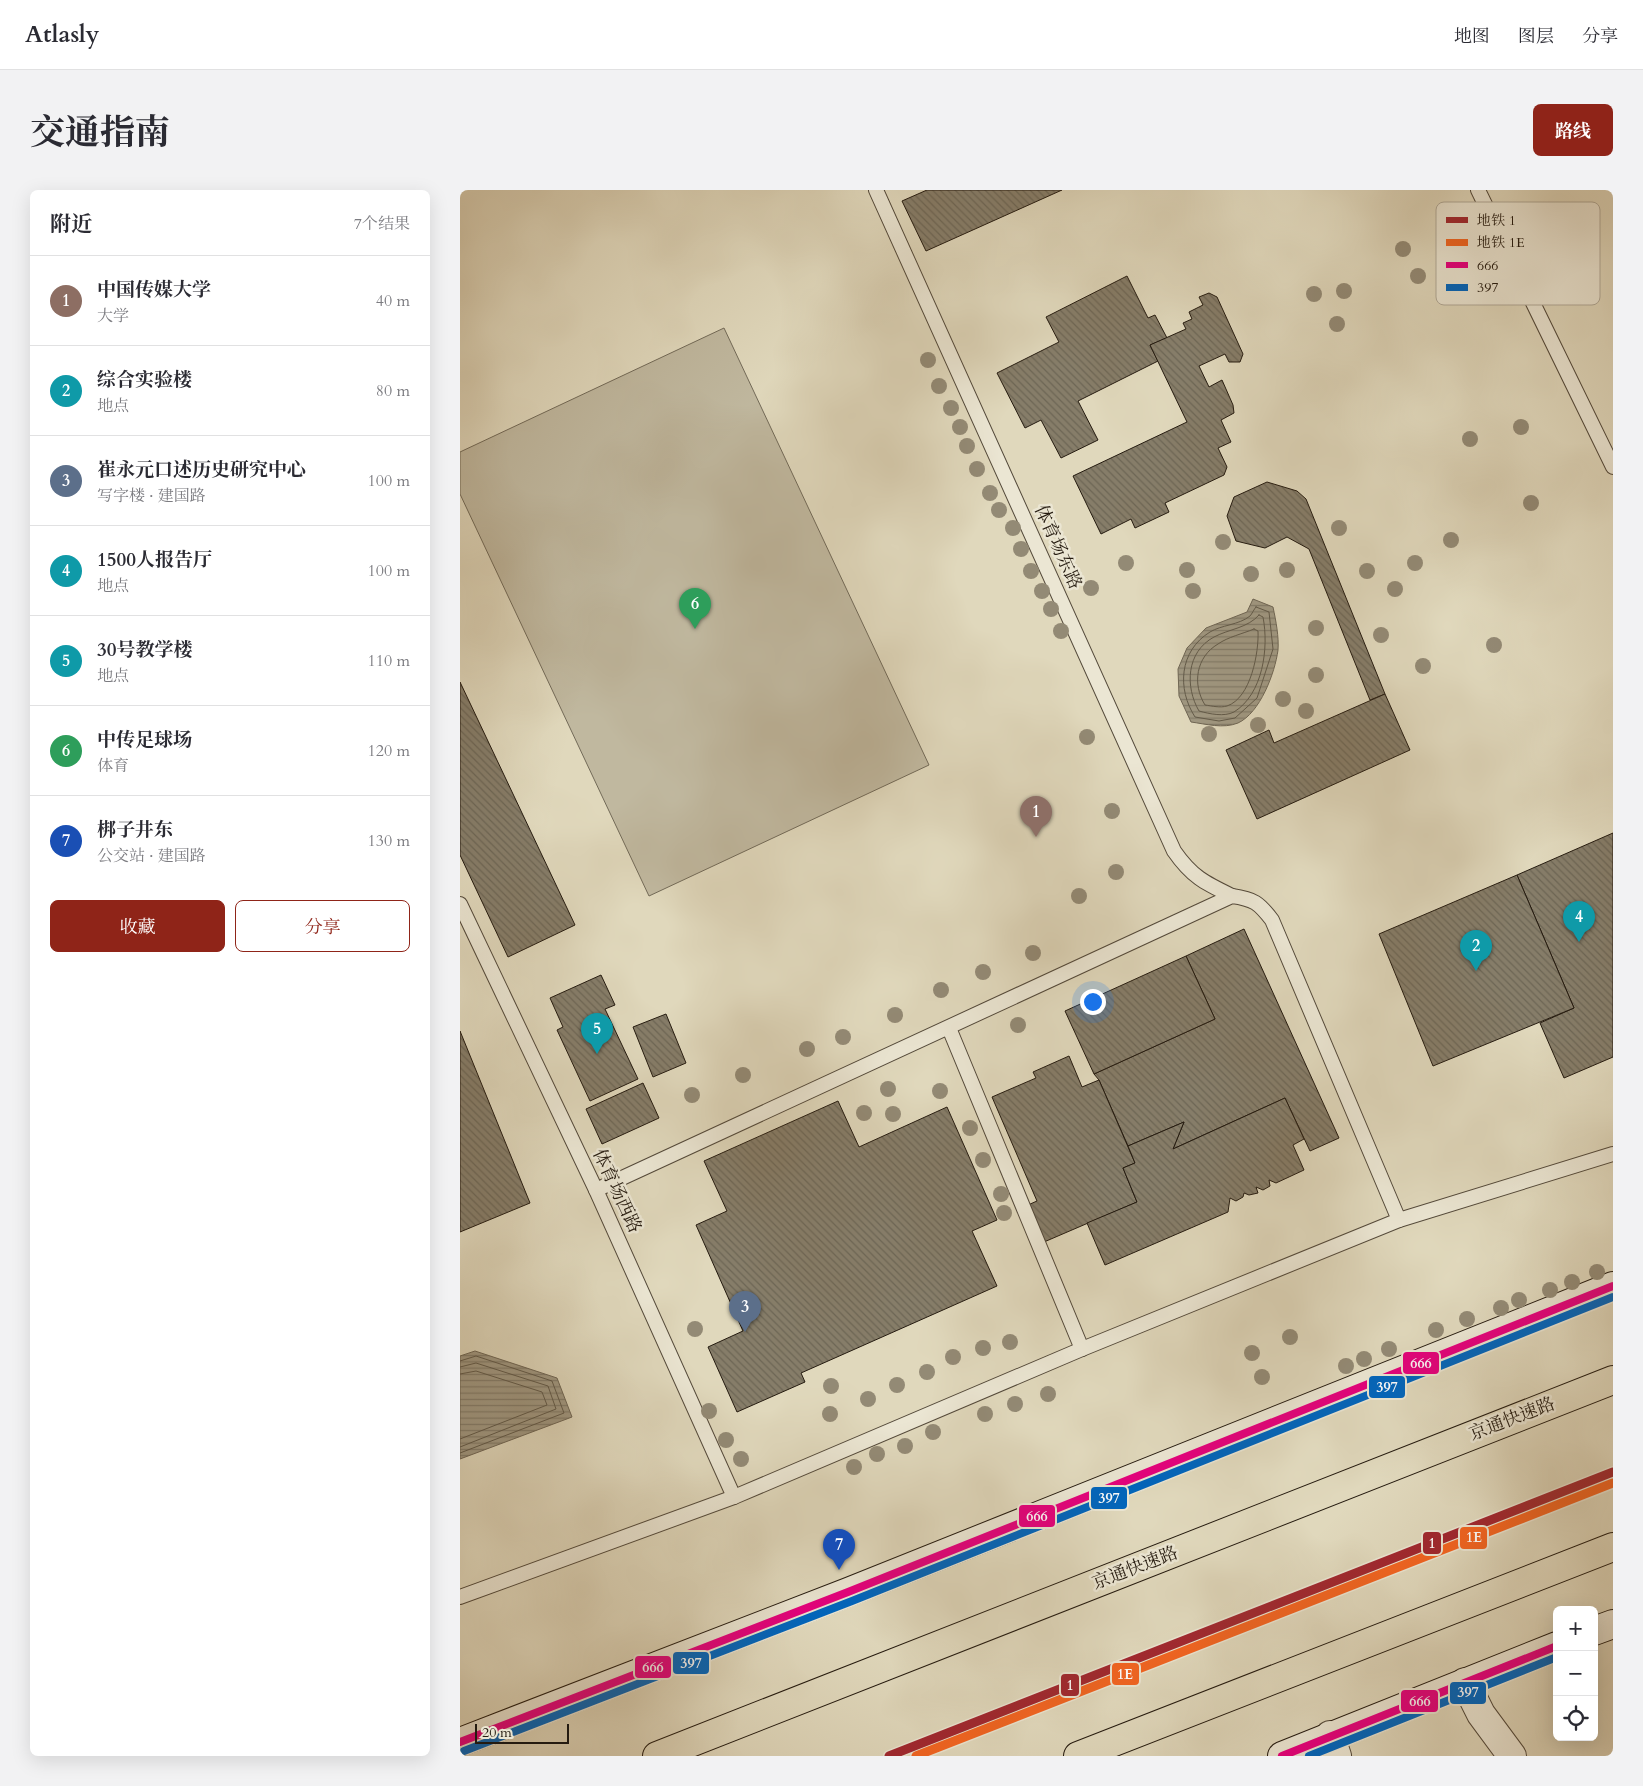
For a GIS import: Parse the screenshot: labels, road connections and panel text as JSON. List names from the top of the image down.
{
  "streets": {
    "highway": ["京通快速路"],
    "lane": ["体育场东路", "体育场西路"]
  },
  "lines": [
    "transit line 666",
    "transit line 397",
    "metro line 1",
    "metro line 1E"
  ],
  "legend": [
    "地铁 1",
    "地铁 1E",
    "666",
    "397"
  ],
  "scale_bar": "20 m",
  "page": {
    "header": "Atlasly",
    "nav": ["地图", "图层", "分享"],
    "title": "交通指南",
    "buttons": [
      "路线",
      ["收藏", "分享"]
    ],
    "heading": ["附近", "7个结果"],
    "list": [
      {
        "mark": "1",
        "name": "中国传媒大学",
        "note": "大学",
        "value": "40 m"
      },
      {
        "mark": "2",
        "name": "综合实验楼",
        "note": "地点",
        "value": "80 m"
      },
      {
        "mark": "3",
        "name": "崔永元口述历史研究中心",
        "note": "写字楼 · 建国路",
        "value": "100 m"
      },
      {
        "mark": "4",
        "name": "1500人报告厅",
        "note": "地点",
        "value": "100 m"
      },
      {
        "mark": "5",
        "name": "30号教学楼",
        "note": "地点",
        "value": "110 m"
      },
      {
        "mark": "6",
        "name": "中传足球场",
        "note": "体育",
        "value": "120 m"
      },
      {
        "mark": "7",
        "name": "梆子井东",
        "note": "公交站 · 建国路",
        "value": "130 m"
      }
    ],
    "pins": [
      "6",
      "1",
      "4",
      "2",
      "5",
      "3",
      "7"
    ],
    "map_buttons": ["+", "−"],
    "scale": "20 m"
  }
}
